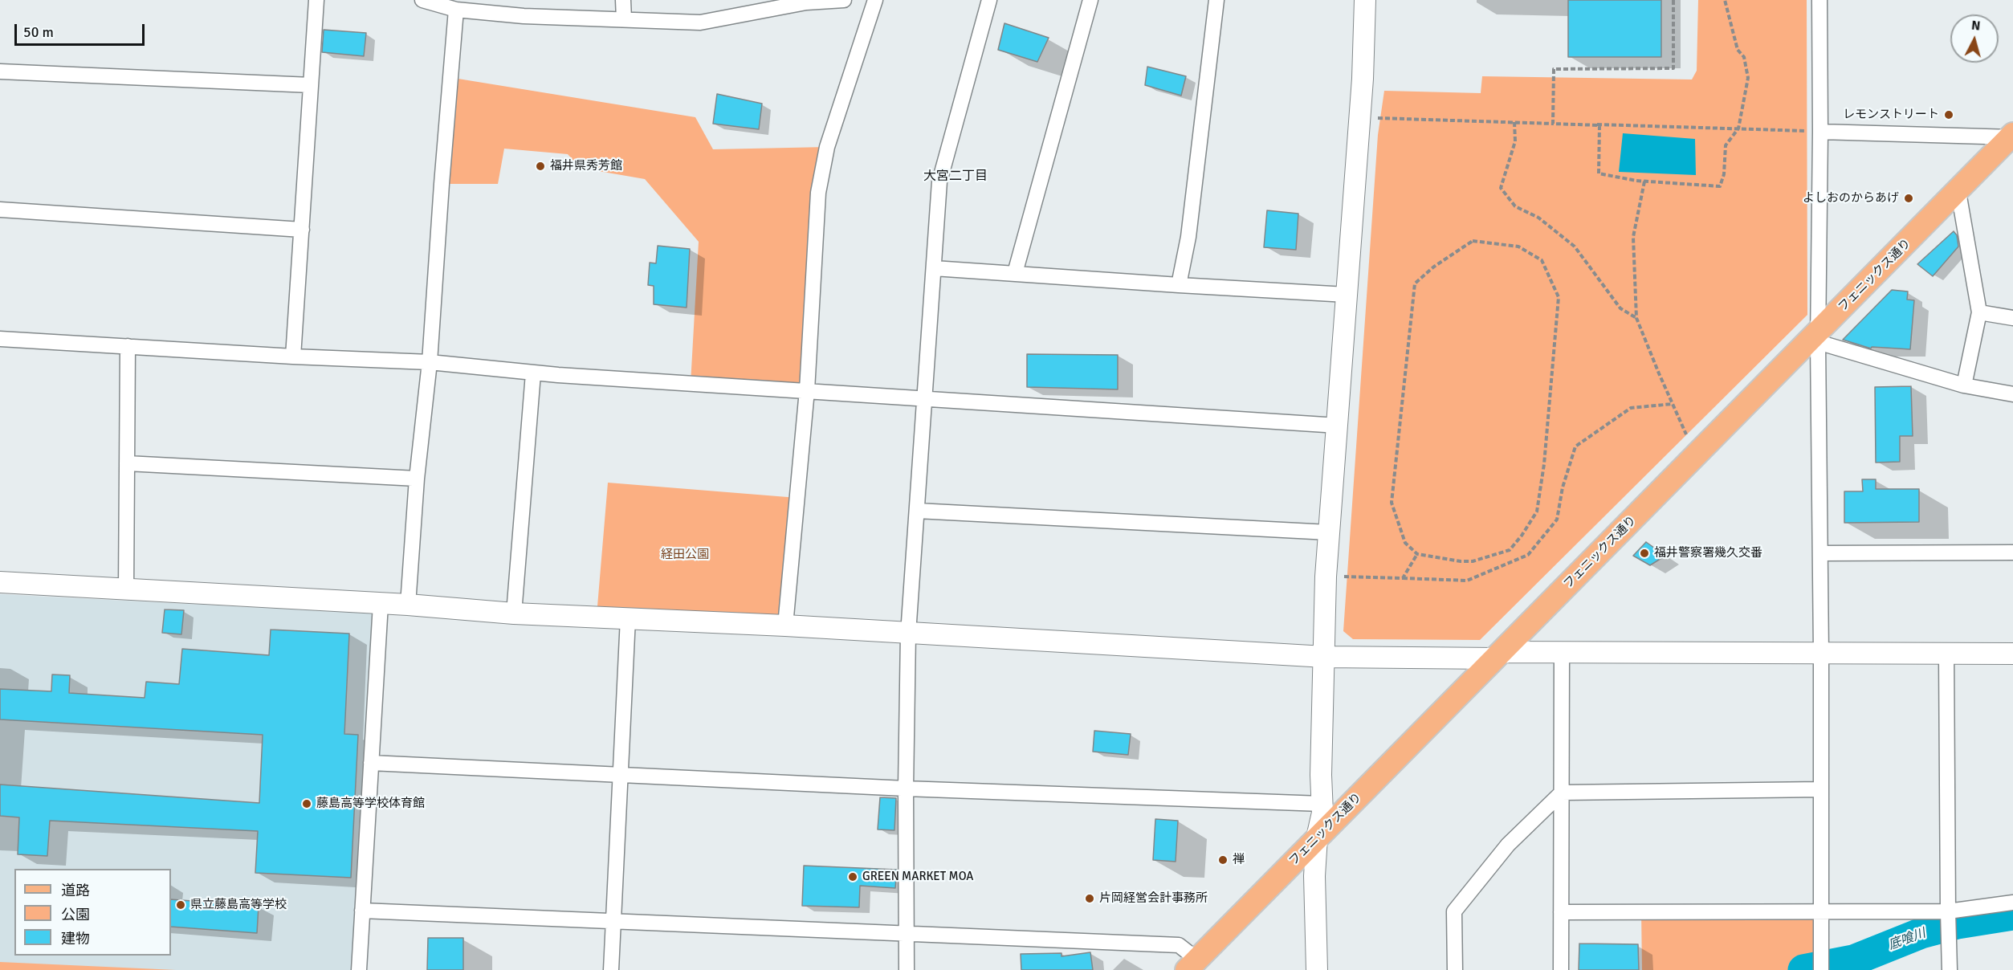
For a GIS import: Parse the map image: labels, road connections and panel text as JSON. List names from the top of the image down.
{
  "streets": {
    "main road": ["フェニックス通り"]
  },
  "districts": ["大宮二丁目"],
  "water": ["底喰川"],
  "parks": ["経田公園"],
  "places": [
    "レモンストリート",
    "福井県秀芳館",
    "よしおのからあげ",
    "福井警察署幾久交番",
    "藤島高等学校体育館",
    "禅",
    "GREEN MARKET MOA",
    "片岡経営会計事務所",
    "県立藤島高等学校"
  ],
  "legend": ["道路", "公園", "建物"],
  "scale_bar": "50 m",
  "north": "top"
}
